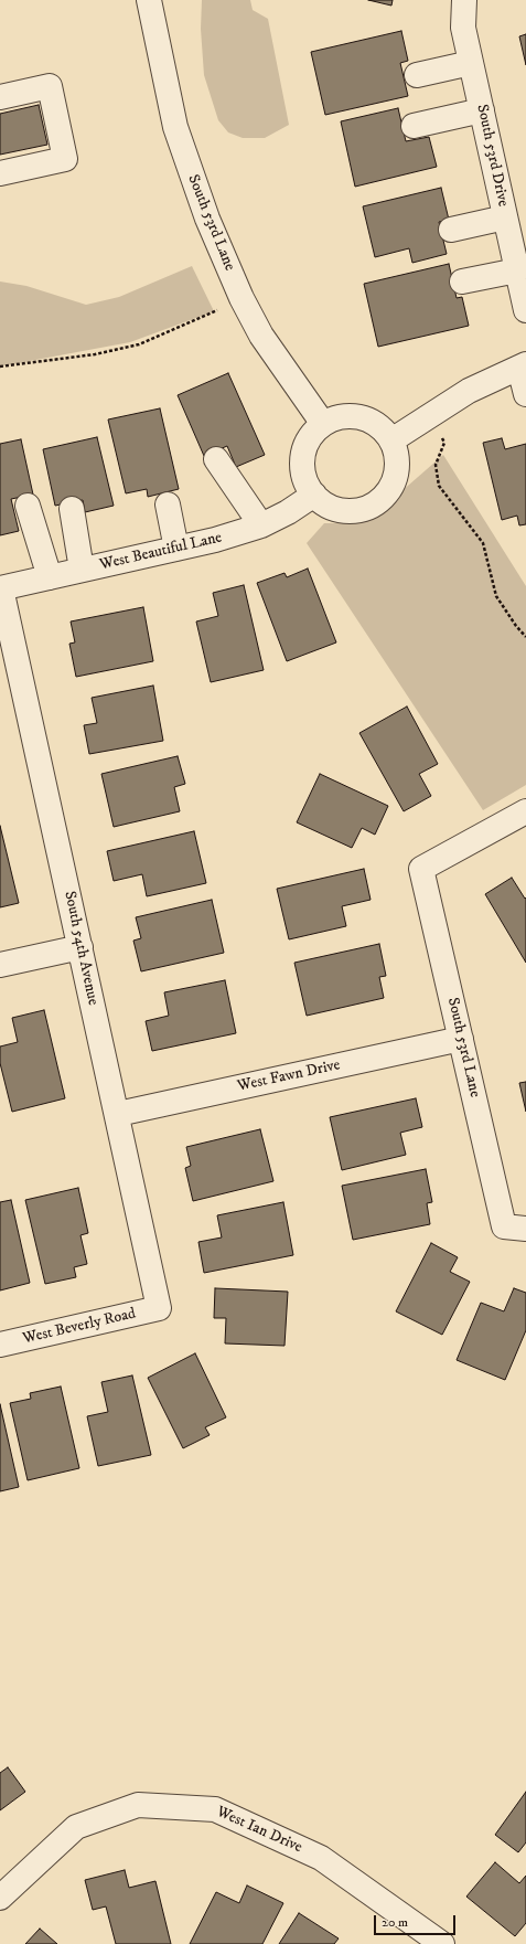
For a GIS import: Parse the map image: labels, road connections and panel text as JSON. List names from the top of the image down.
{
  "streets": {
    "street": [
      "South 53rd Drive",
      "South 53rd Lane",
      "West Beautiful Lane",
      "South 54th Avenue",
      "West Fawn Drive",
      "West Beverly Road",
      "West Ian Drive"
    ]
  },
  "crossings": [
    ["South 53rd Lane", "West Beautiful Lane"],
    ["South 53rd Lane", "West Fawn Drive"],
    ["West Beautiful Lane", "South 54th Avenue"],
    ["South 54th Avenue", "West Fawn Drive"],
    ["South 54th Avenue", "West Beverly Road"]
  ],
  "scale_bar": "20 m"
}
